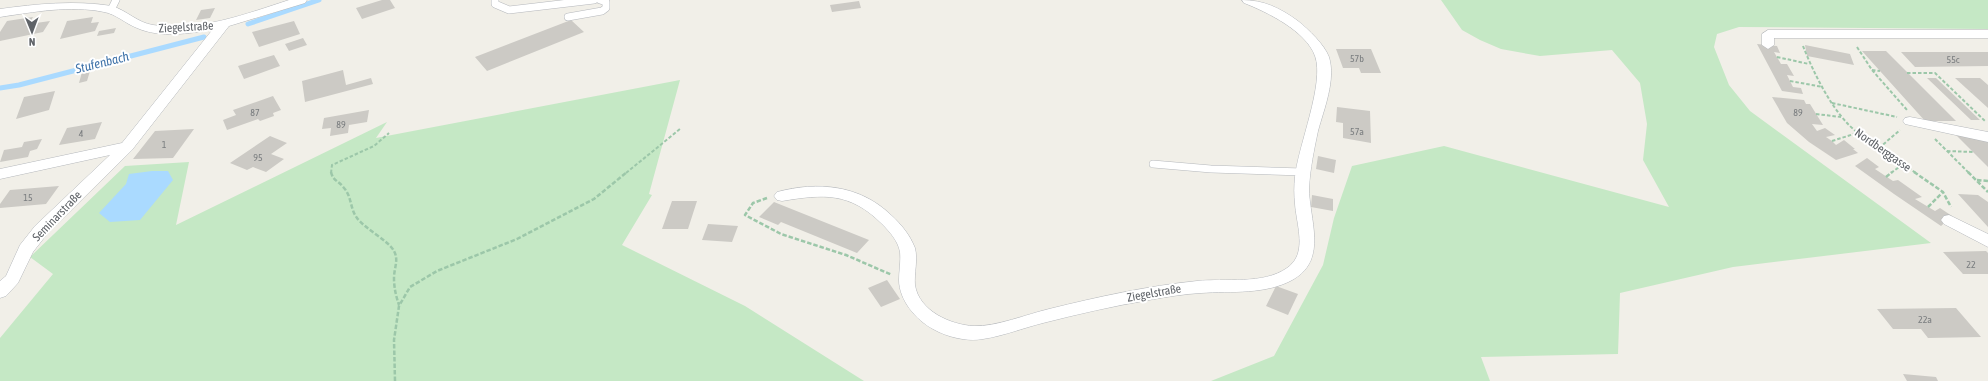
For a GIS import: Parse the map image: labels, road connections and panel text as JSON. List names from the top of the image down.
{
  "streets": {
    "street": ["Ziegelstraße", "Seminarstraße"],
    "path": ["Nordberggasse"]
  },
  "crossings": [
    ["Ziegelstraße", "Seminarstraße"]
  ],
  "water": ["Stufenbach"],
  "house_numbers": [
    "57b",
    "55c",
    "87",
    "89",
    "89",
    "57a",
    "4",
    "1",
    "95",
    "15",
    "22",
    "22a"
  ],
  "north": "bottom"
}
